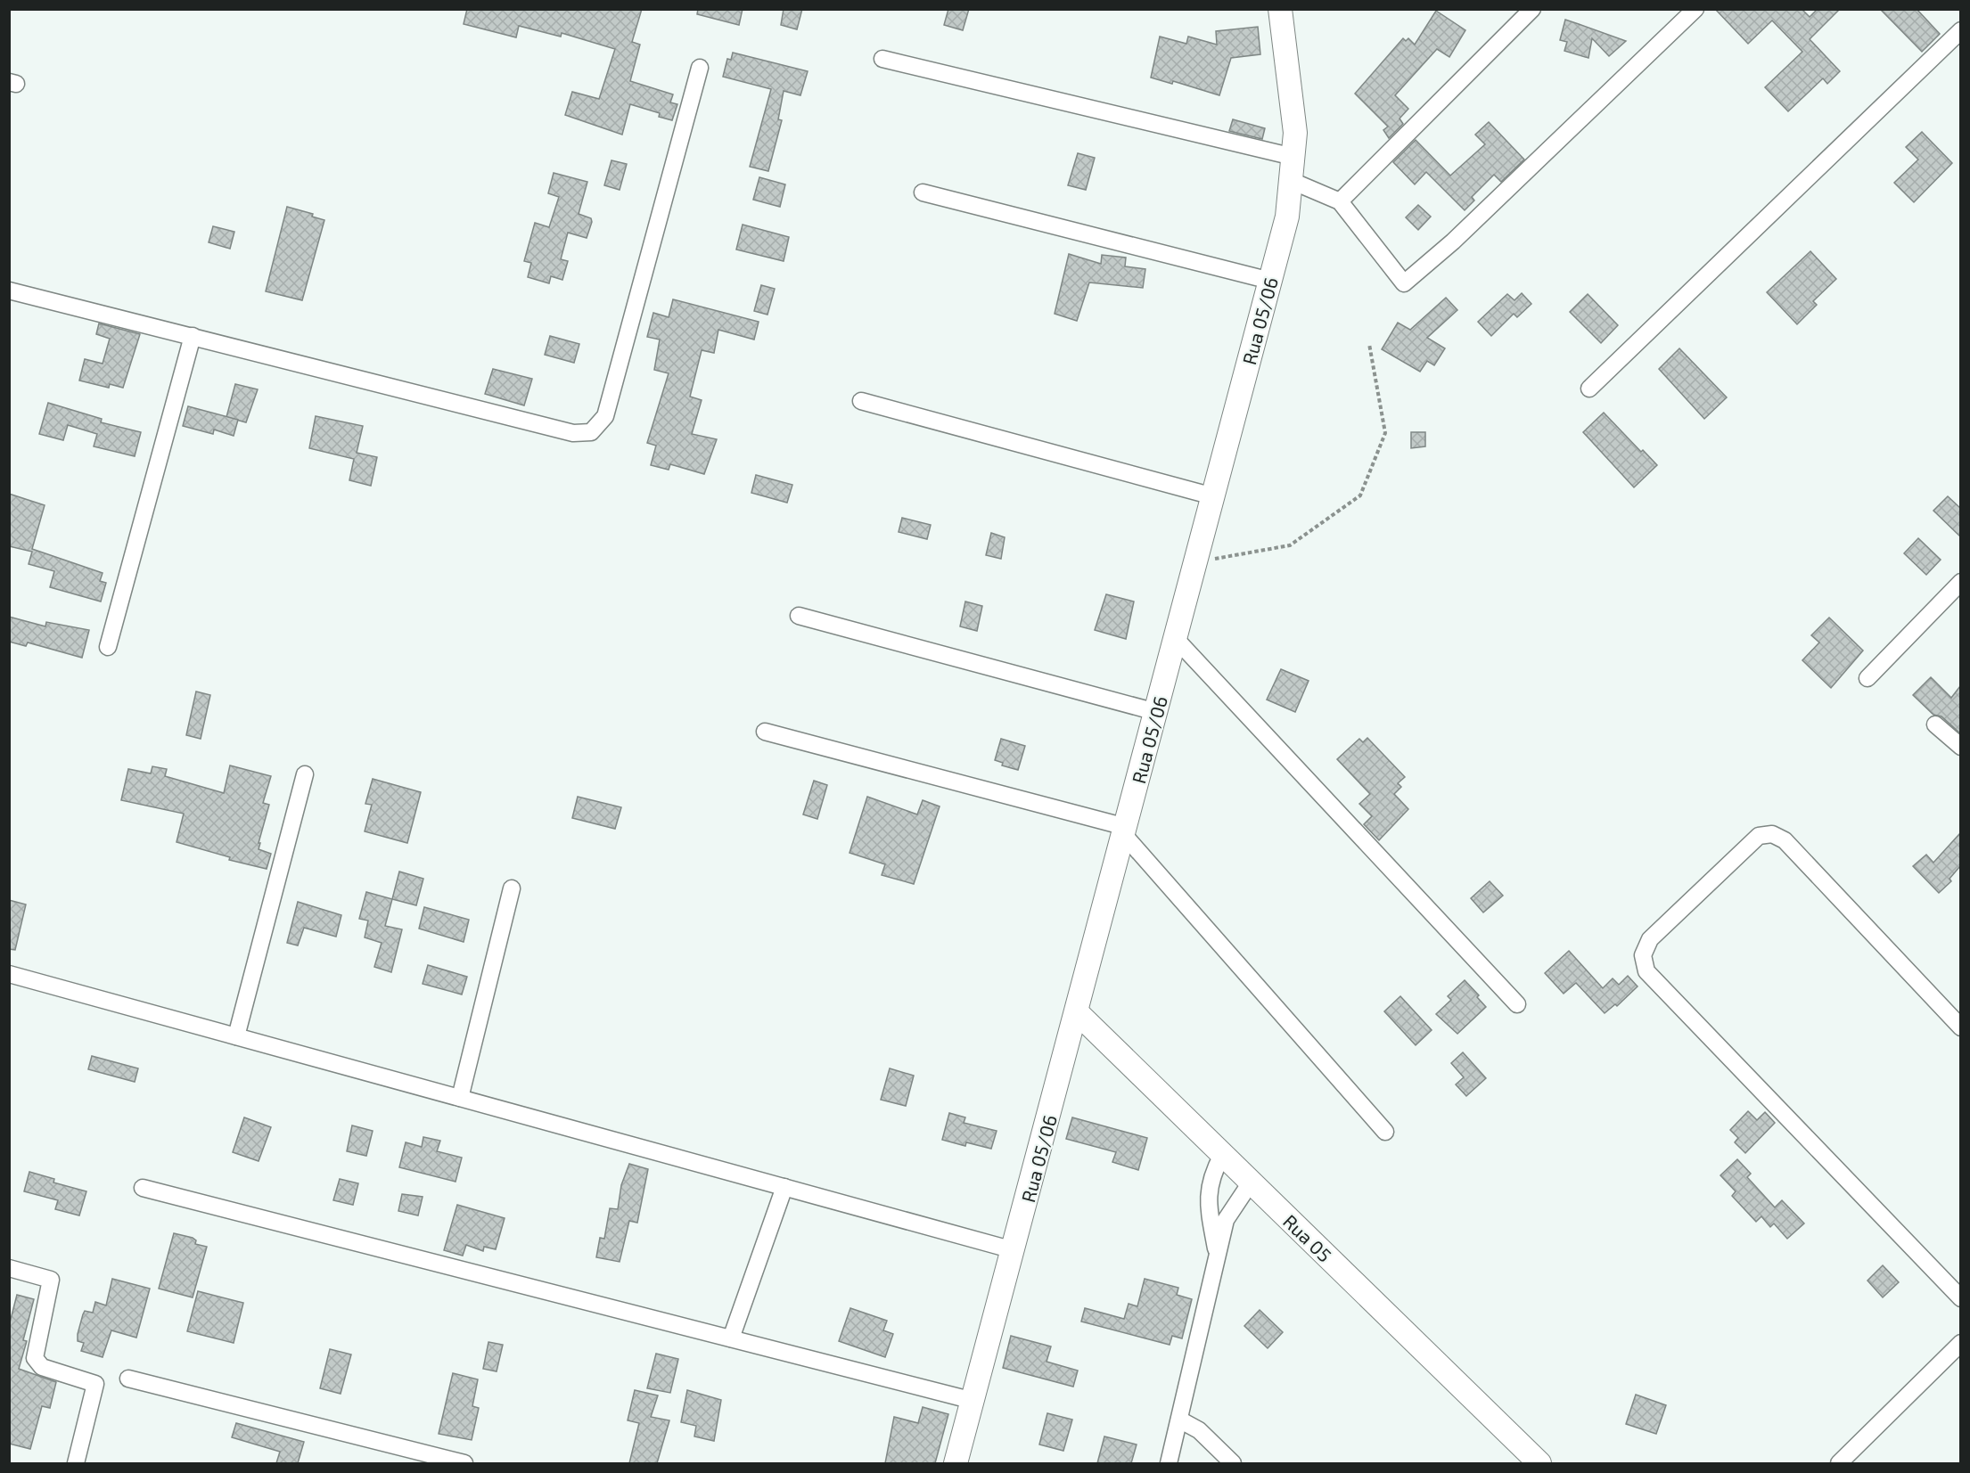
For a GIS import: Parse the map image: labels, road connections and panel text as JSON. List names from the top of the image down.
{
  "streets": {
    "street": ["Rua 05/06", "Rua 05"]
  },
  "crossings": [
    ["Rua 05/06", "Rua 05"]
  ]
}
